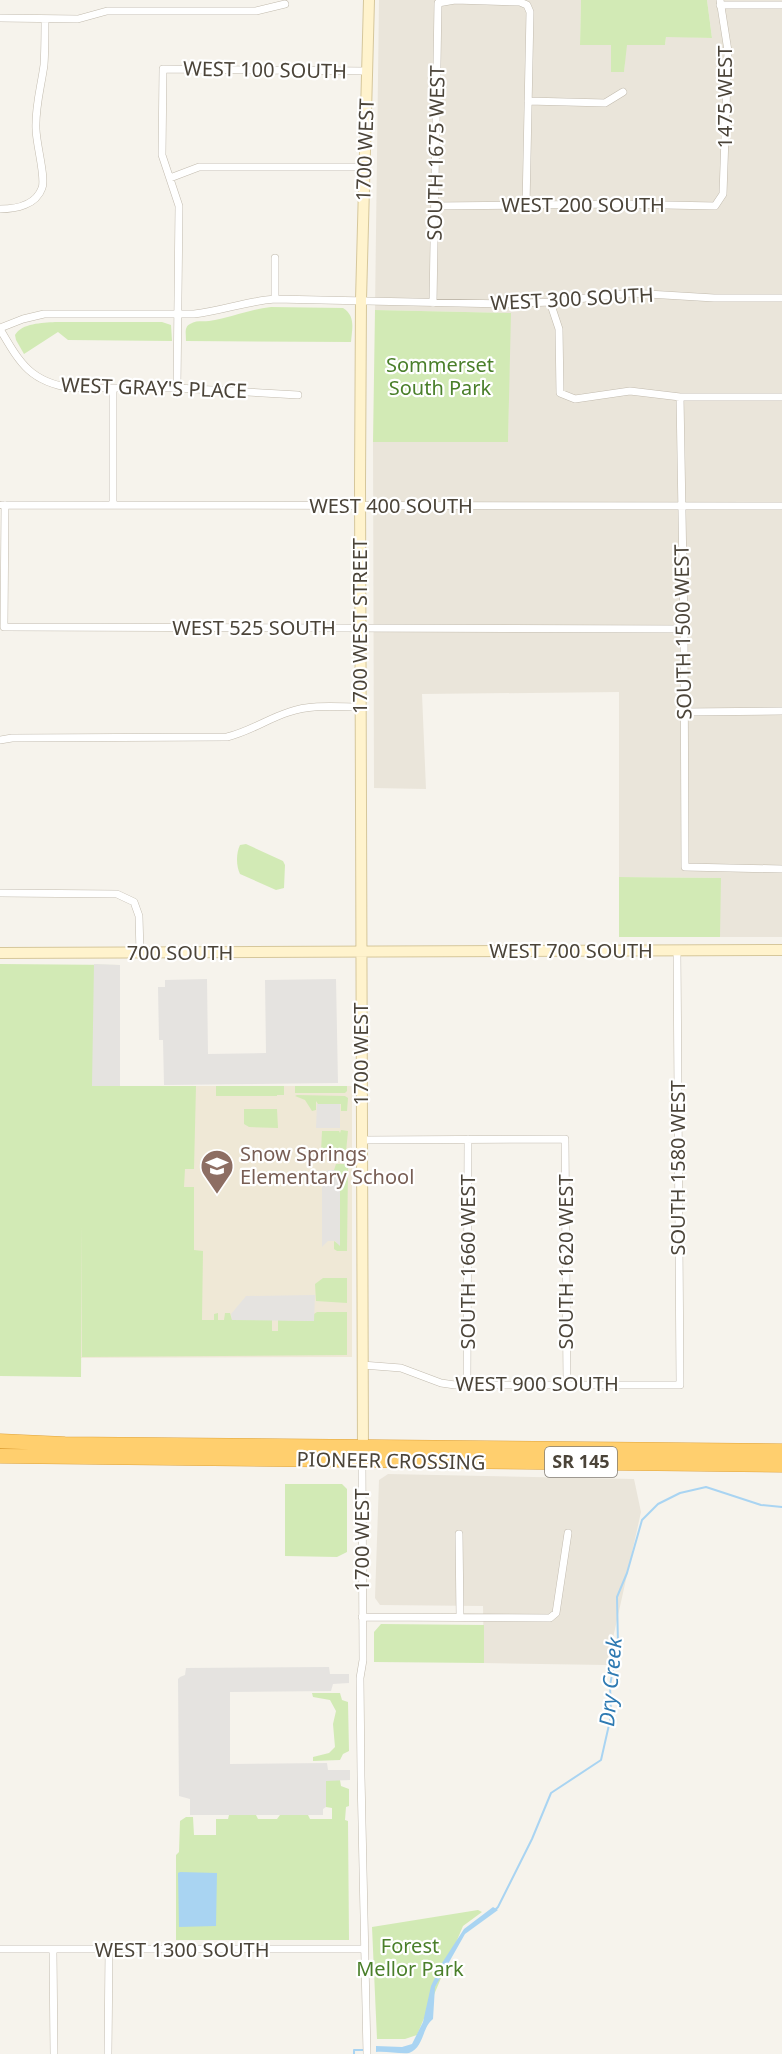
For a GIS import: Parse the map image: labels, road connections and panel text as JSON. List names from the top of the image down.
{
  "streets": {
    "highway": ["PIONEER CROSSING", "SR 145"],
    "street": [
      "WEST 100 SOUTH",
      "1475 WEST",
      "1700 WEST",
      "SOUTH 1675 WEST",
      "WEST 200 SOUTH",
      "WEST 300 SOUTH",
      "WEST GRAY'S PLACE",
      "WEST 400 SOUTH",
      "1700 WEST STREET",
      "WEST 525 SOUTH",
      "SOUTH 1500 WEST",
      "WEST 700 SOUTH",
      "700 SOUTH",
      "SOUTH 1580 WEST",
      "SOUTH 1660 WEST",
      "SOUTH 1620 WEST",
      "WEST 900 SOUTH",
      "WEST 1300 SOUTH"
    ]
  },
  "crossings": [
    ["WEST 100 SOUTH", "1700 WEST"],
    ["1475 WEST", "WEST 200 SOUTH"],
    ["1700 WEST", "WEST 300 SOUTH"],
    ["1700 WEST", "1700 WEST STREET"],
    ["1700 WEST", "WEST 700 SOUTH"],
    ["1700 WEST", "700 SOUTH"],
    ["1700 WEST", "WEST 900 SOUTH"],
    ["1700 WEST", "PIONEER CROSSING"],
    ["1700 WEST", "WEST 1300 SOUTH"],
    ["SOUTH 1675 WEST", "WEST 200 SOUTH"],
    ["SOUTH 1675 WEST", "WEST 300 SOUTH"],
    ["WEST 300 SOUTH", "WEST GRAY'S PLACE"],
    ["WEST 300 SOUTH", "1700 WEST STREET"],
    ["WEST 400 SOUTH", "1700 WEST STREET"],
    ["WEST 400 SOUTH", "WEST 525 SOUTH"],
    ["WEST 400 SOUTH", "SOUTH 1500 WEST"],
    ["1700 WEST STREET", "WEST 525 SOUTH"],
    ["1700 WEST STREET", "WEST 700 SOUTH"],
    ["1700 WEST STREET", "700 SOUTH"],
    ["WEST 525 SOUTH", "SOUTH 1500 WEST"],
    ["WEST 700 SOUTH", "700 SOUTH"],
    ["WEST 700 SOUTH", "SOUTH 1580 WEST"],
    ["SOUTH 1580 WEST", "WEST 900 SOUTH"],
    ["SOUTH 1660 WEST", "SOUTH 1620 WEST"],
    ["SOUTH 1660 WEST", "WEST 900 SOUTH"],
    ["SOUTH 1620 WEST", "WEST 900 SOUTH"]
  ],
  "water": ["Dry Creek"],
  "parks": ["Sommerset South Park", "Forest Mellor Park"],
  "places": {
    "school or university": ["Snow Springs Elementary School"]
  }
}
